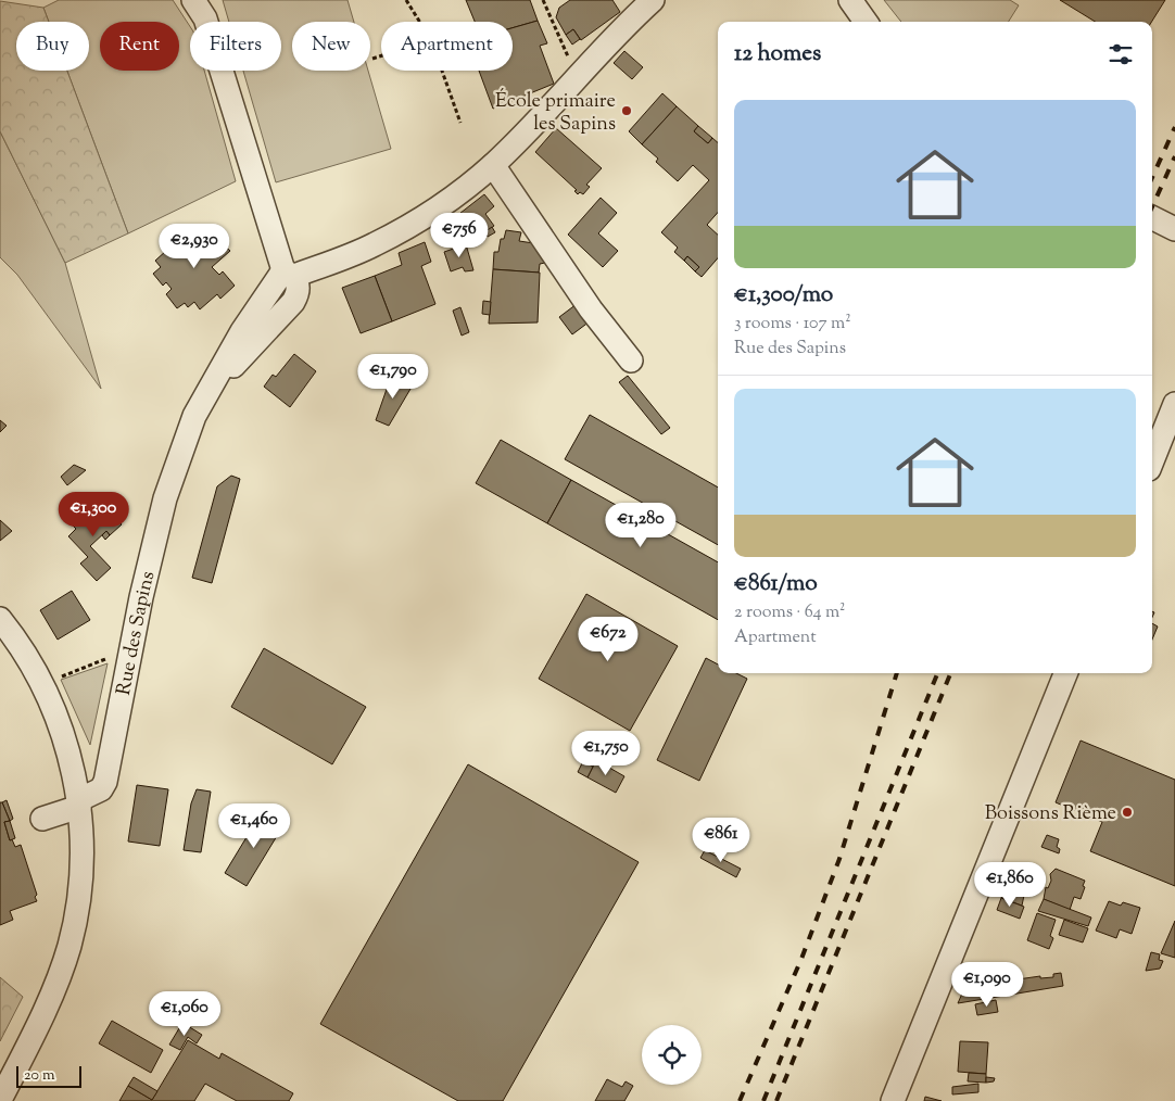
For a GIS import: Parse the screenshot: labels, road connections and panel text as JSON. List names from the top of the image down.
{
  "streets": {
    "street": ["Rue des Sapins"]
  },
  "places": ["École primaire les Sapins", "Boissons Rième"],
  "scale_bar": "20 m",
  "page": {
    "chip": [
      "Buy",
      "Rent",
      "Filters",
      "New",
      "Apartment"
    ],
    "heading": "12 homes",
    "list": [
      {
        "name": "€1,300/mo",
        "note": "3 rooms · 107 m² · Rue des Sapins"
      },
      {
        "name": "€861/mo",
        "note": "2 rooms · 64 m² · Apartment"
      }
    ],
    "price": [
      "€756",
      "€2,930",
      "€1,790",
      "€1,300",
      "€1,280",
      "€672",
      "€1,750",
      "€1,460",
      "€861",
      "€1,860",
      "€1,090",
      "€1,060"
    ],
    "scale": "20 m"
  }
}
